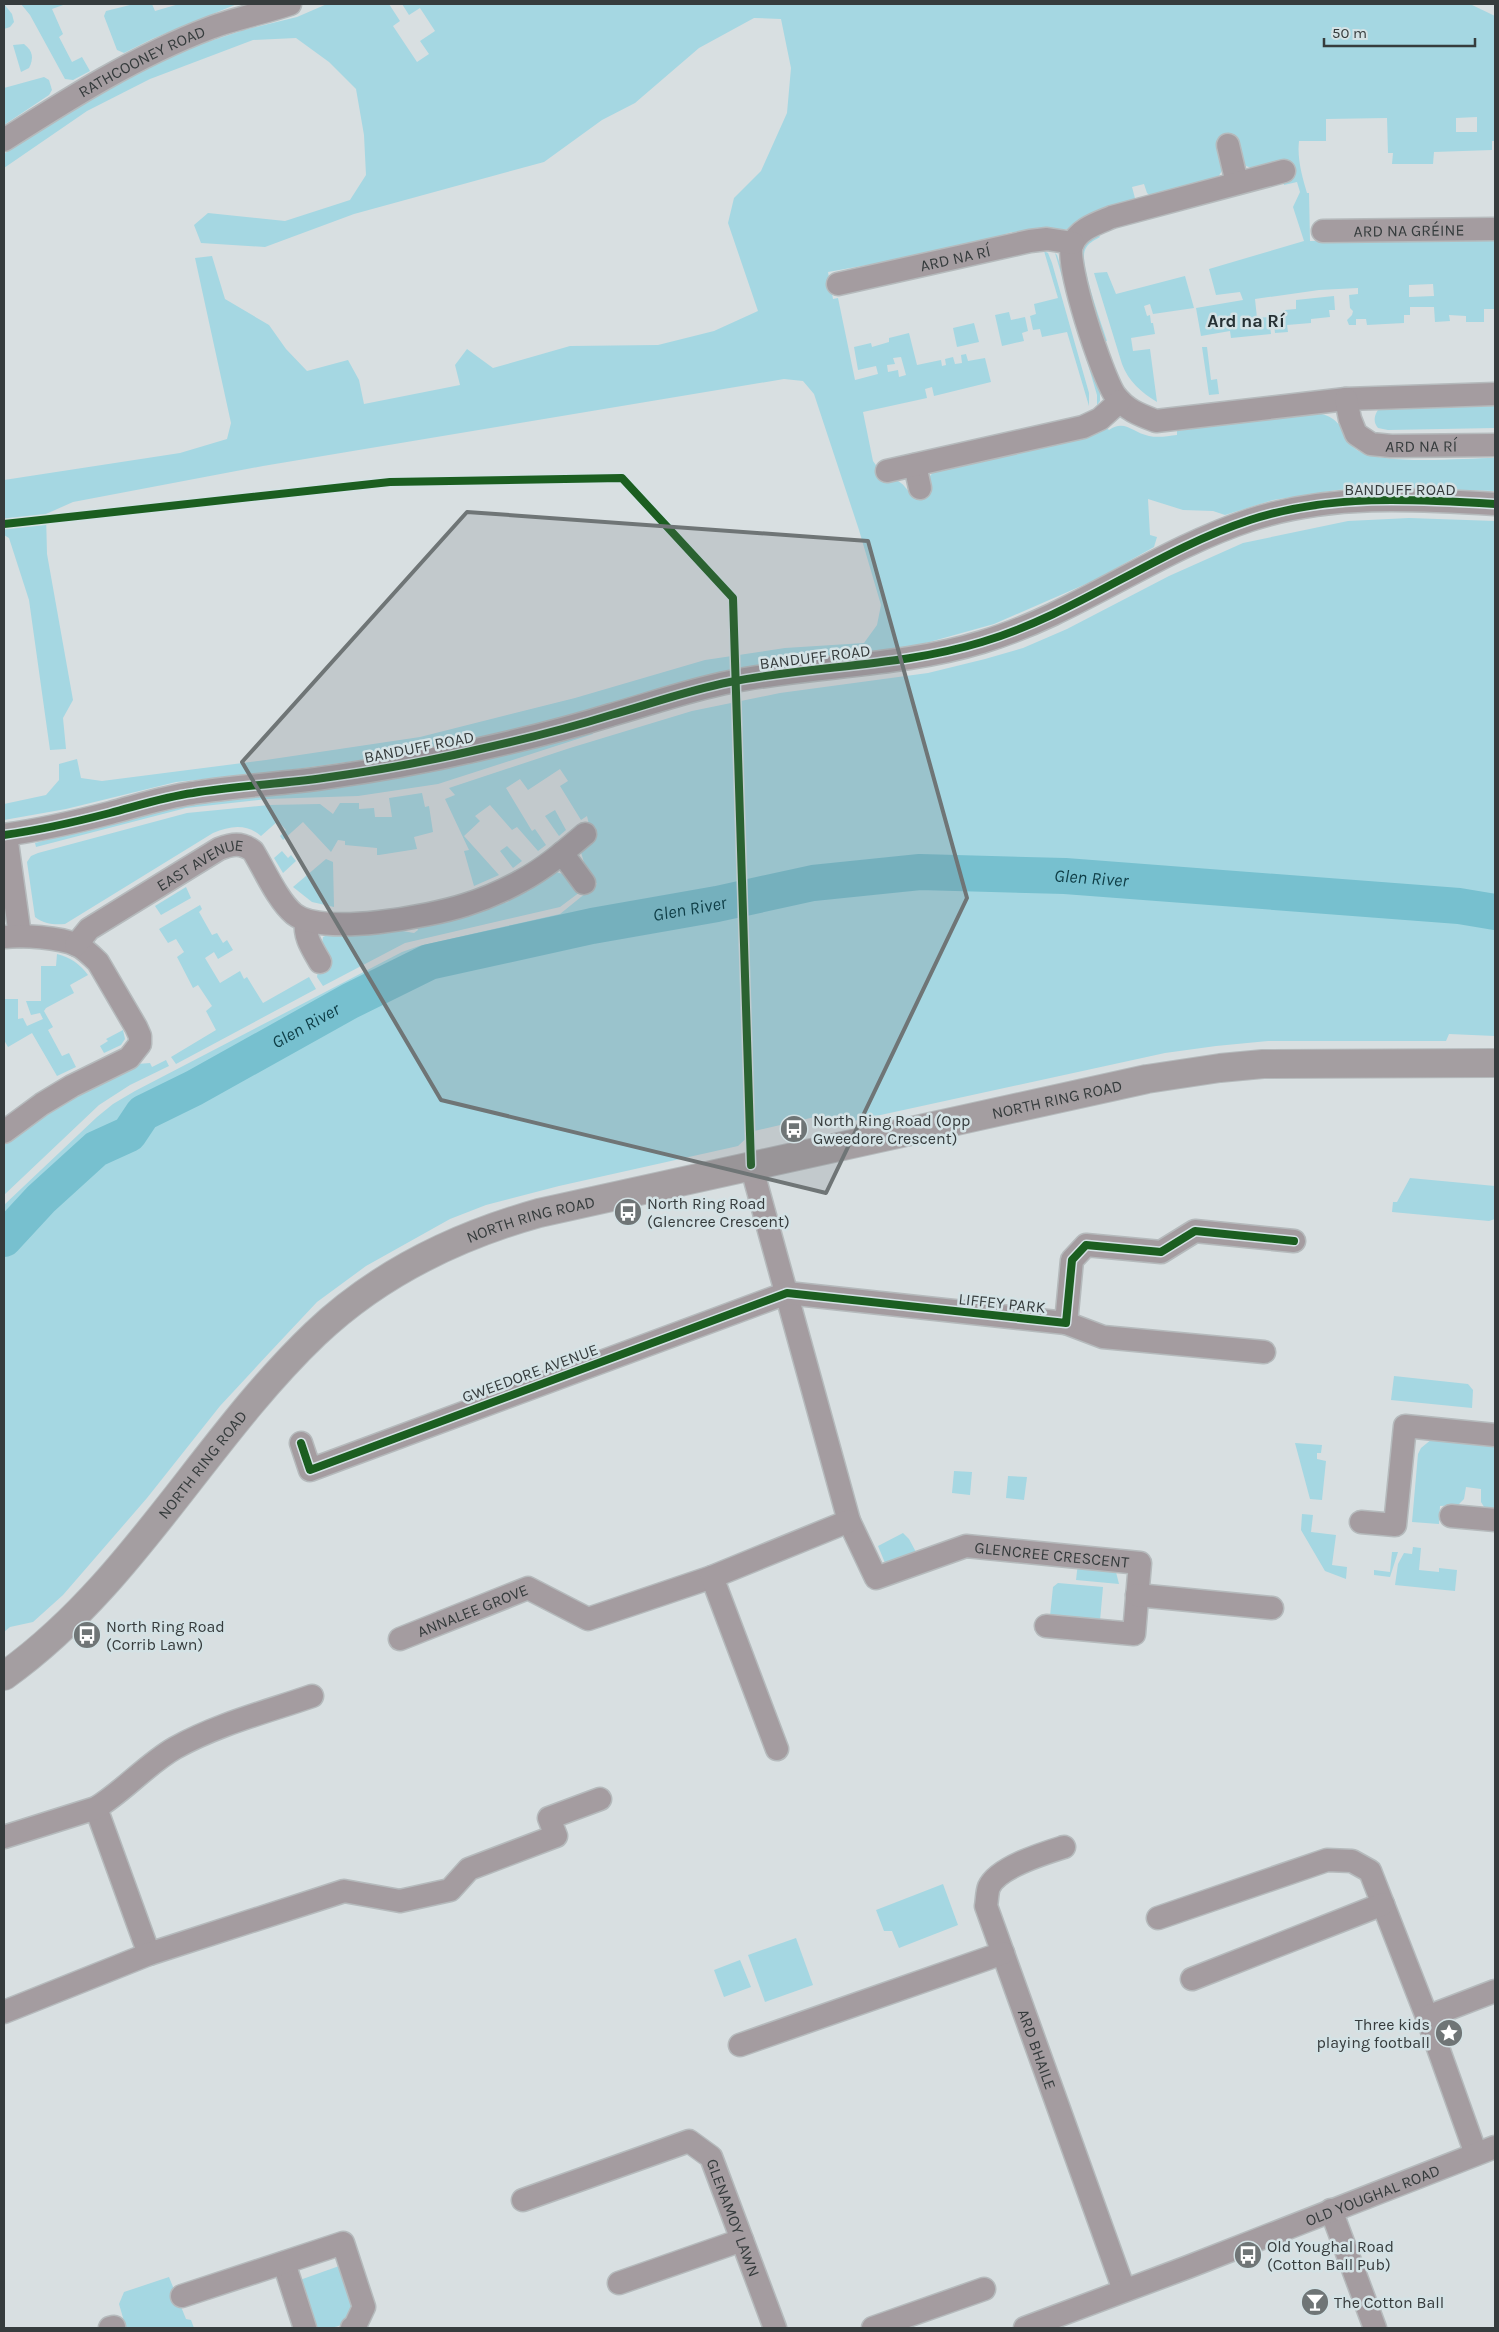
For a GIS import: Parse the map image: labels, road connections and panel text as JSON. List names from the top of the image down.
{
  "streets": {
    "main road": ["NORTH RING ROAD"],
    "street": [
      "RATHCOONEY ROAD",
      "ARD NA GRÉINE",
      "ARD NA RÍ",
      "BANDUFF ROAD",
      "EAST AVENUE",
      "LIFFEY PARK",
      "GWEEDORE AVENUE",
      "GLENCREE CRESCENT",
      "ANNALEE GROVE",
      "ARD BHAILE",
      "OLD YOUGHAL ROAD",
      "GLENAMOY LAWN"
    ]
  },
  "crossings": [
    ["LIFFEY PARK", "GWEEDORE AVENUE"],
    ["GLENCREE CRESCENT", "ANNALEE GROVE"],
    ["ARD BHAILE", "OLD YOUGHAL ROAD"]
  ],
  "districts": ["Ard na Rí"],
  "water": ["Glen River"],
  "places": {
    "bus stop": [
      "North Ring Road (Opp Gweedore Crescent)",
      "North Ring Road (Glencree Crescent)",
      "North Ring Road (Corrib Lawn)",
      "Old Youghal Road (Cotton Ball Pub)"
    ],
    "place": ["Three kids playing football"],
    "bar": ["The Cotton Ball"]
  },
  "scale_bar": "50 m"
}
